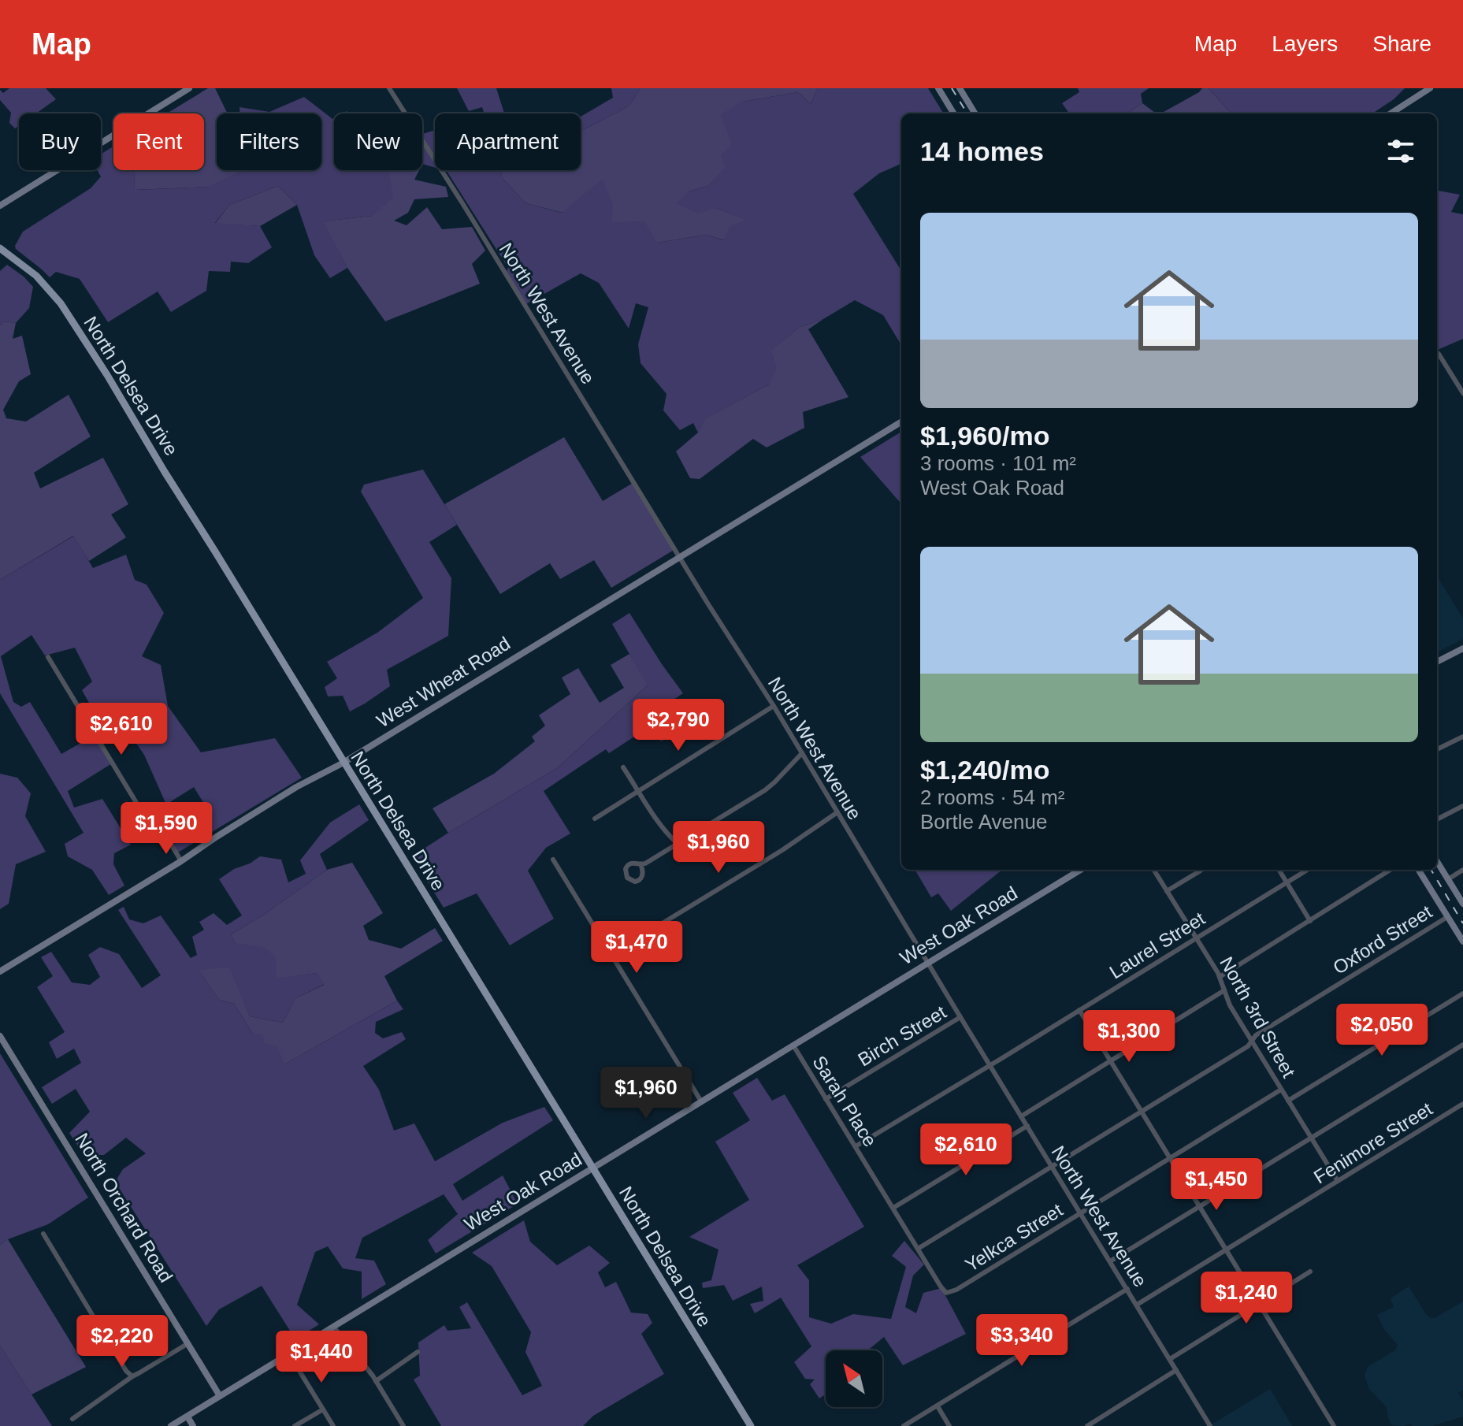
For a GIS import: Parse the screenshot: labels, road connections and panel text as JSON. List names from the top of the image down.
{
  "streets": {
    "main road": ["North Delsea Drive"],
    "street": [
      "North West Avenue",
      "West Wheat Road",
      "West Oak Road",
      "Oxford Street",
      "Laurel Street",
      "North 3rd Street",
      "Birch Street",
      "Sarah Place",
      "Fenimore Street",
      "North Orchard Road",
      "Yelkca Street"
    ]
  },
  "crossings": [
    ["North West Avenue", "West Wheat Road"],
    ["North West Avenue", "West Oak Road"],
    ["North West Avenue", "Oxford Street"],
    ["North West Avenue", "Laurel Street"],
    ["North West Avenue", "Birch Street"],
    ["North West Avenue", "Fenimore Street"],
    ["North West Avenue", "Yelkca Street"],
    ["North Delsea Drive", "West Wheat Road"],
    ["North Delsea Drive", "West Oak Road"],
    ["West Oak Road", "Sarah Place"],
    ["West Oak Road", "North Orchard Road"],
    ["Oxford Street", "North 3rd Street"],
    ["Oxford Street", "Sarah Place"],
    ["Laurel Street", "North 3rd Street"],
    ["Laurel Street", "Sarah Place"],
    ["North 3rd Street", "Fenimore Street"],
    ["North 3rd Street", "Yelkca Street"],
    ["Birch Street", "Sarah Place"],
    ["Sarah Place", "Yelkca Street"]
  ],
  "north": "top left",
  "page": {
    "header": "Map",
    "nav": ["Map", "Layers", "Share"],
    "chip": [
      "Buy",
      "Rent",
      "Filters",
      "New",
      "Apartment"
    ],
    "heading": "14 homes",
    "list": [
      {
        "name": "$1,960/mo",
        "note": "3 rooms · 101 m² · West Oak Road"
      },
      {
        "name": "$1,240/mo",
        "note": "2 rooms · 54 m² · Bortle Avenue"
      }
    ],
    "price": [
      "$2,790",
      "$2,610",
      "$1,590",
      "$1,960",
      "$1,470",
      "$2,050",
      "$1,300",
      "$1,960",
      "$2,610",
      "$1,450",
      "$1,240",
      "$3,340",
      "$2,220",
      "$1,440"
    ]
  }
}
